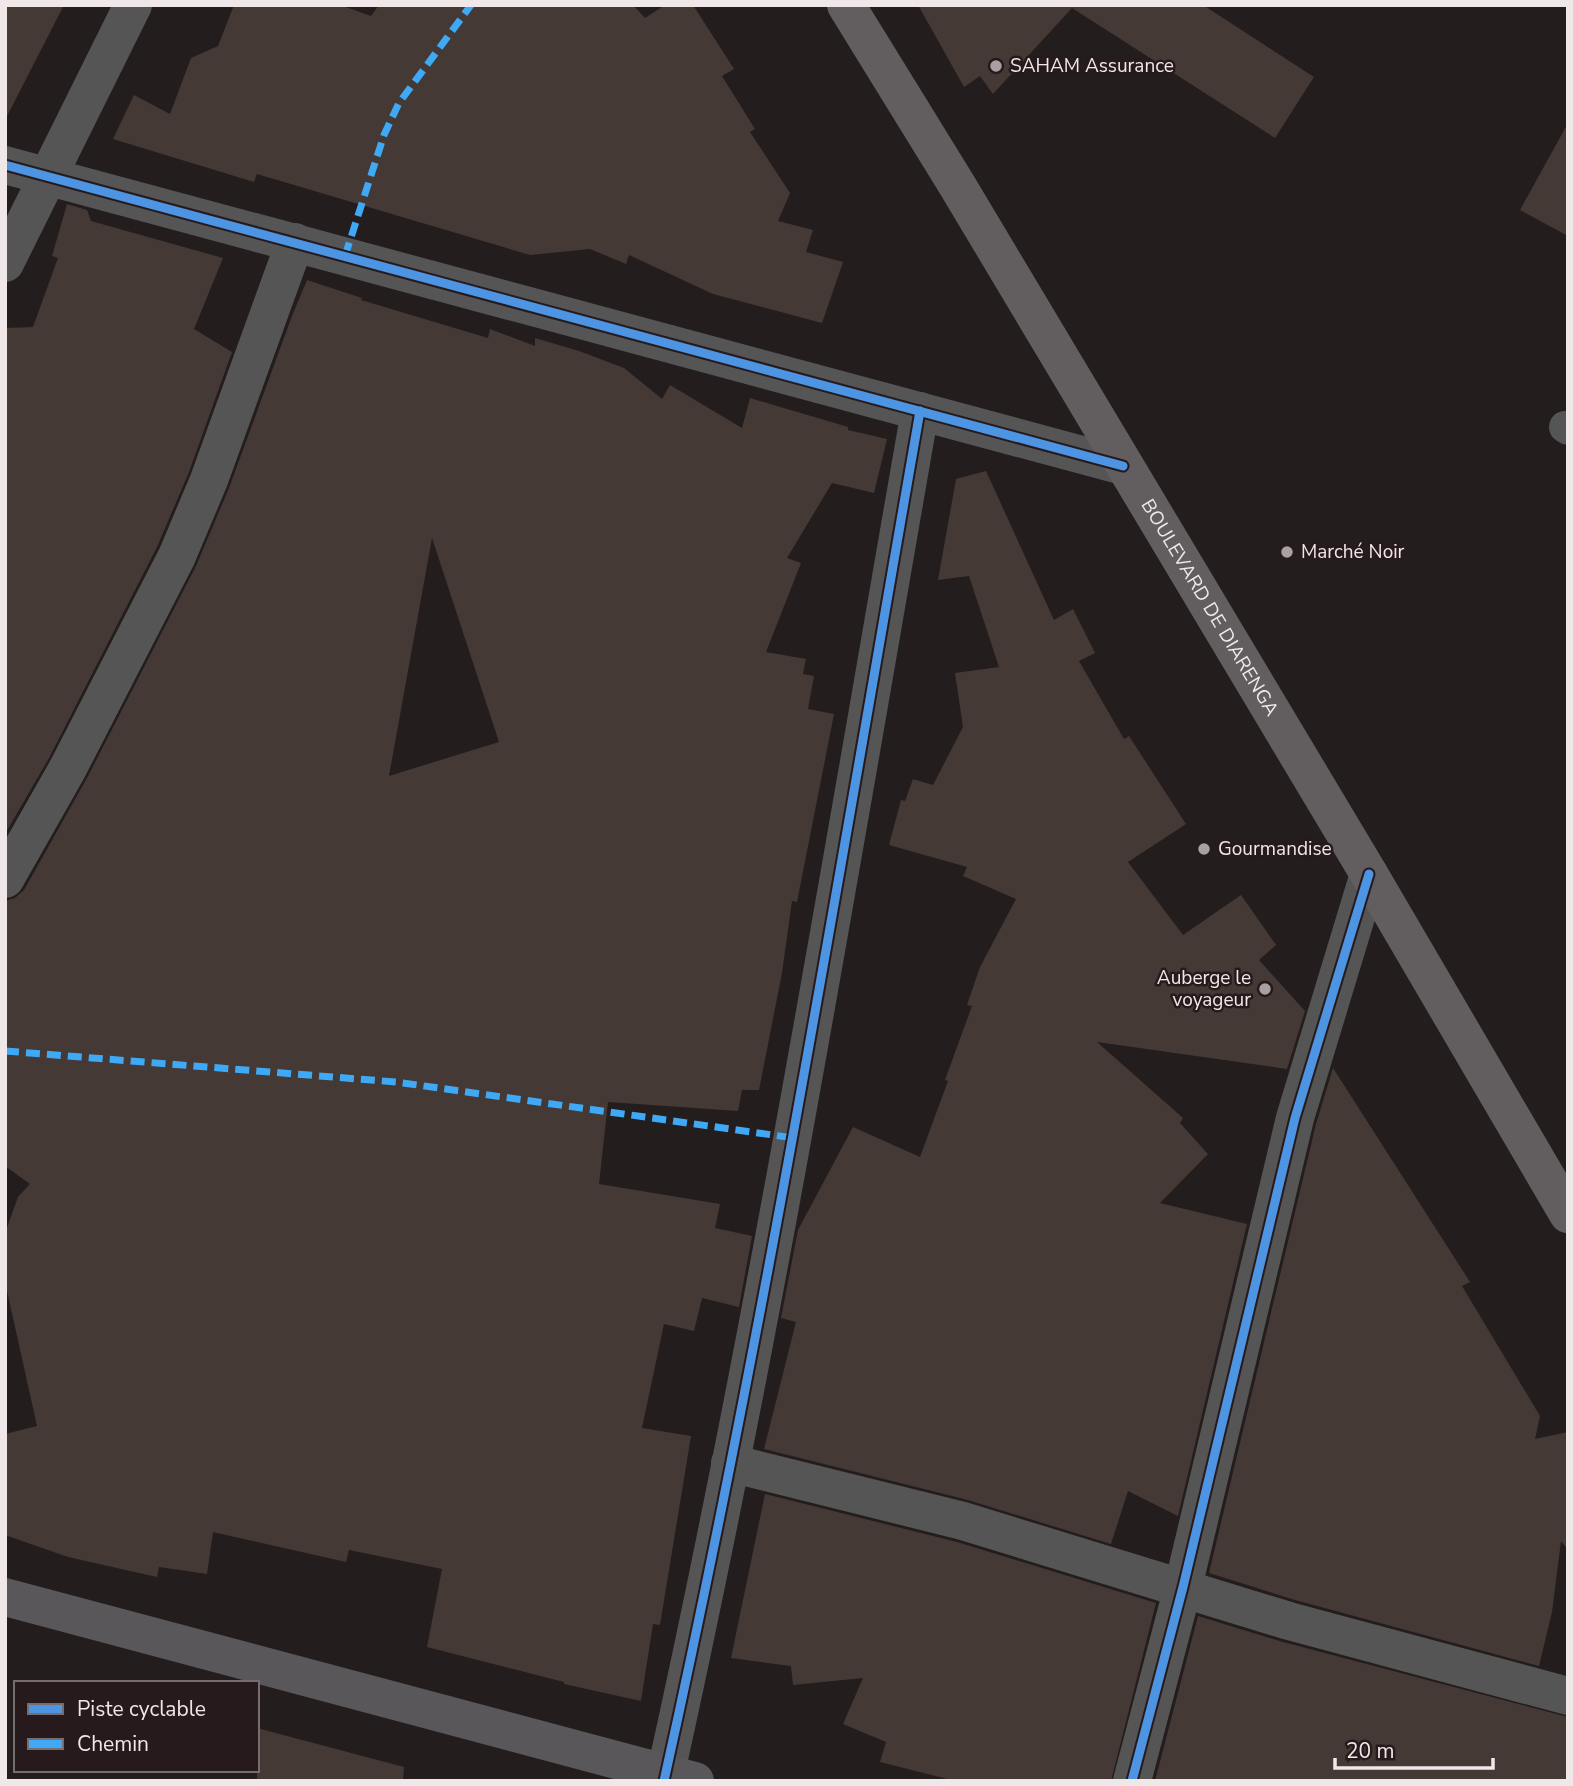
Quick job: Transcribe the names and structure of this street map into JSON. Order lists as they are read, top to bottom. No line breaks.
{"streets":{"main road":["BOULEVARD DE DIARENGA"]},"places":["SAHAM Assurance","Marché Noir","Gourmandise","Auberge le voyageur"],"legend":["Piste cyclable","Chemin"],"scale_bar":"20 m"}
